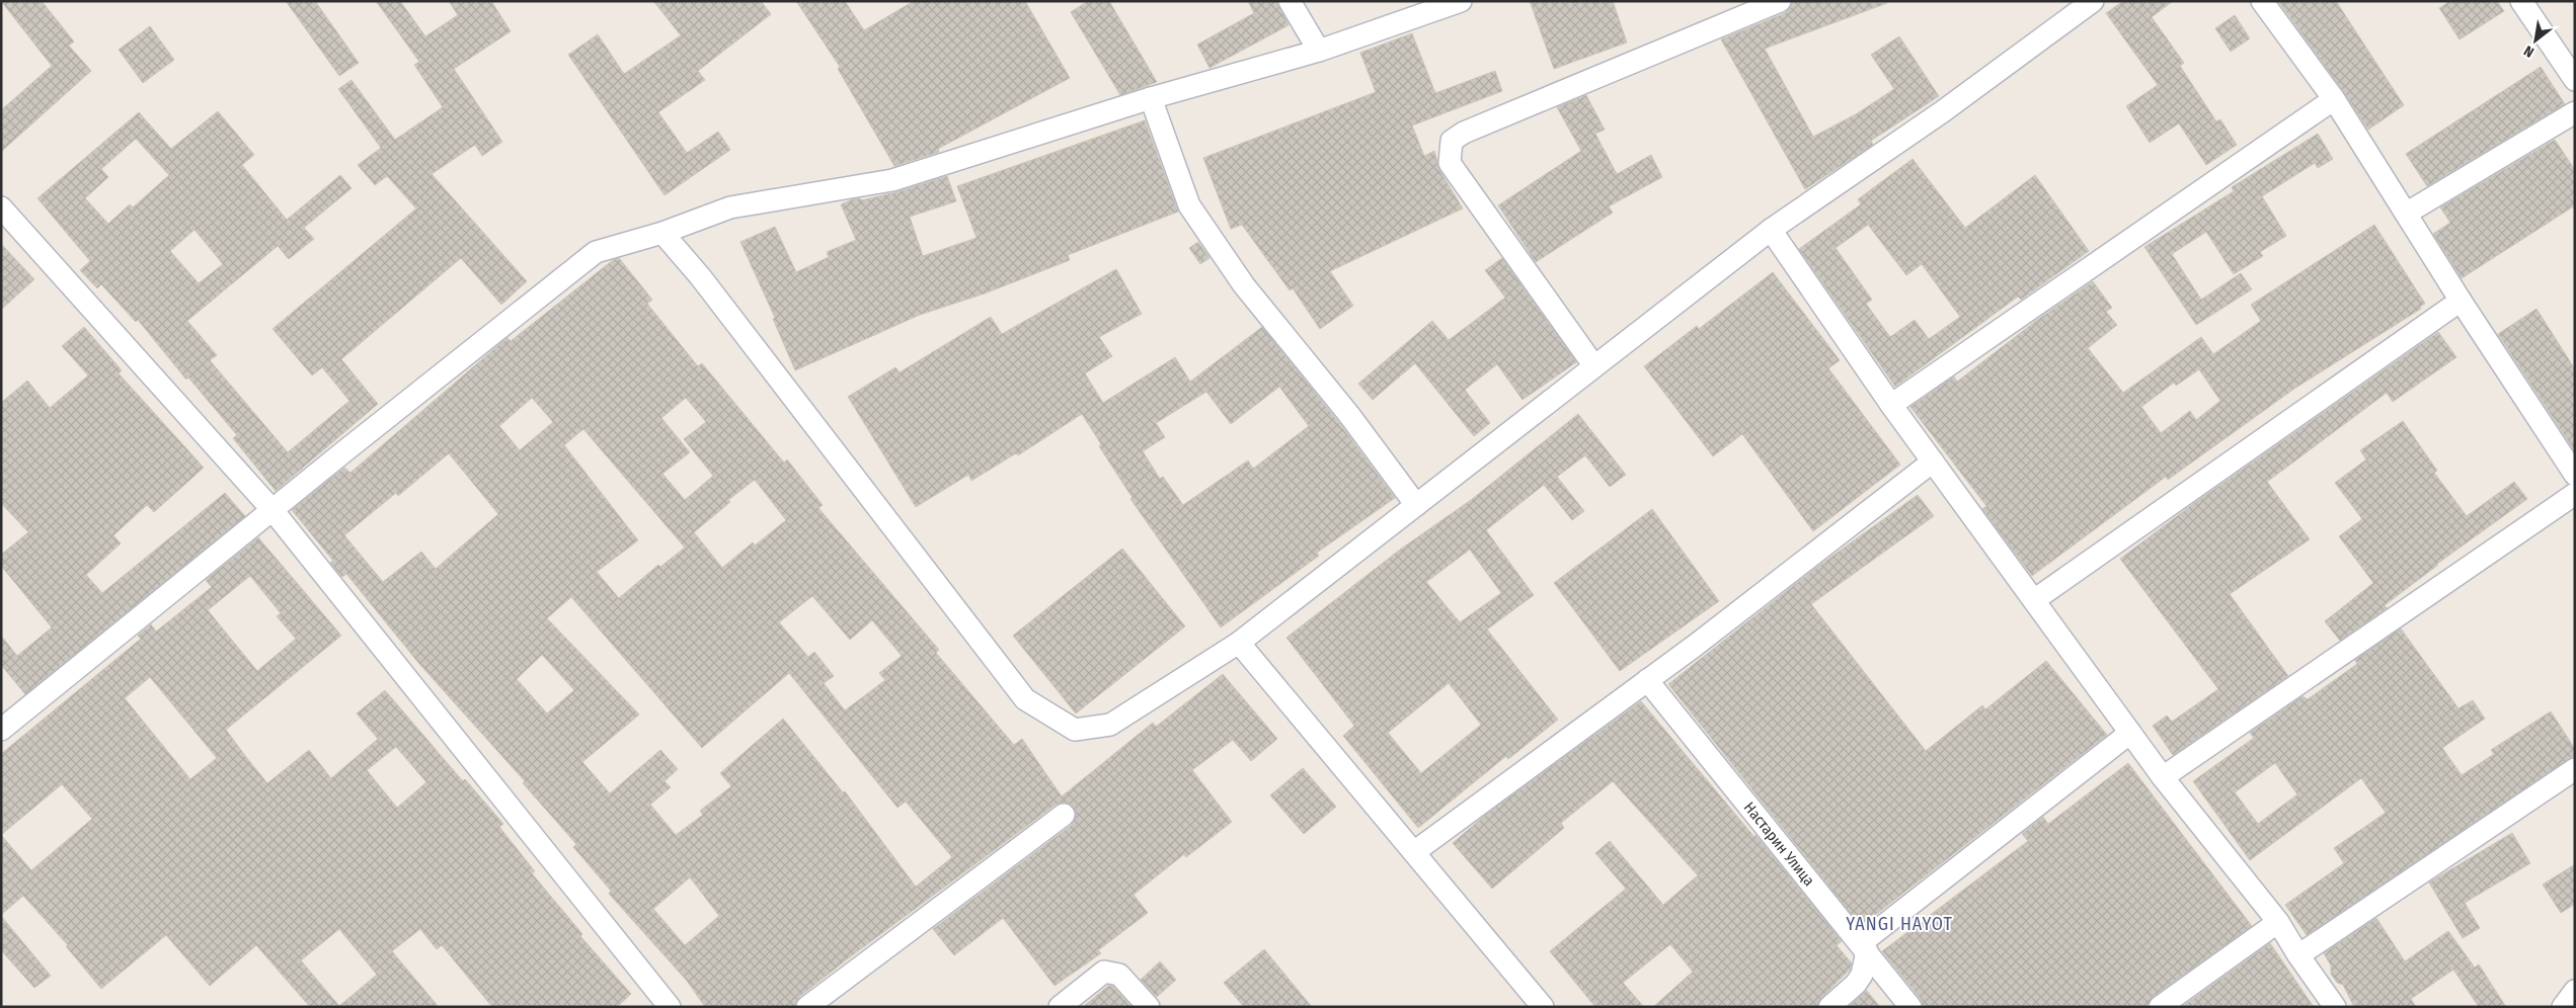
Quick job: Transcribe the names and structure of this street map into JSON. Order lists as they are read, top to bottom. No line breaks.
{"streets":{"street":["Настарин Улица"]},"districts":["YANGI HAYOT"],"north":"bottom left"}
